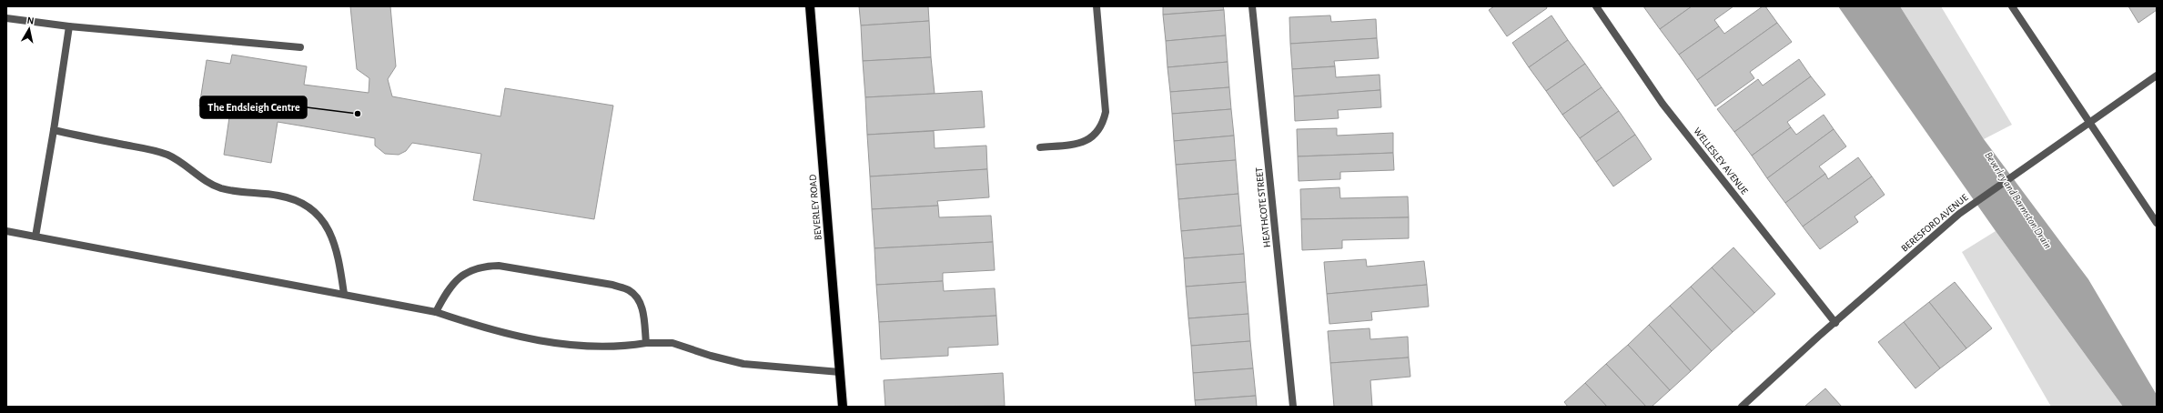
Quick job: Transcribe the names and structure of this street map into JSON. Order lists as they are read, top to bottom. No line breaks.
{"streets":{"main road":["BEVERLEY ROAD"],"street":["WELLESLEY AVENUE","HEATHCOTE STREET","BERESFORD AVENUE"]},"crossings":[["WELLESLEY AVENUE","BERESFORD AVENUE"]],"water":["Beverley and Barmston Drain"],"places":["The Endsleigh Centre"],"north":"top"}
